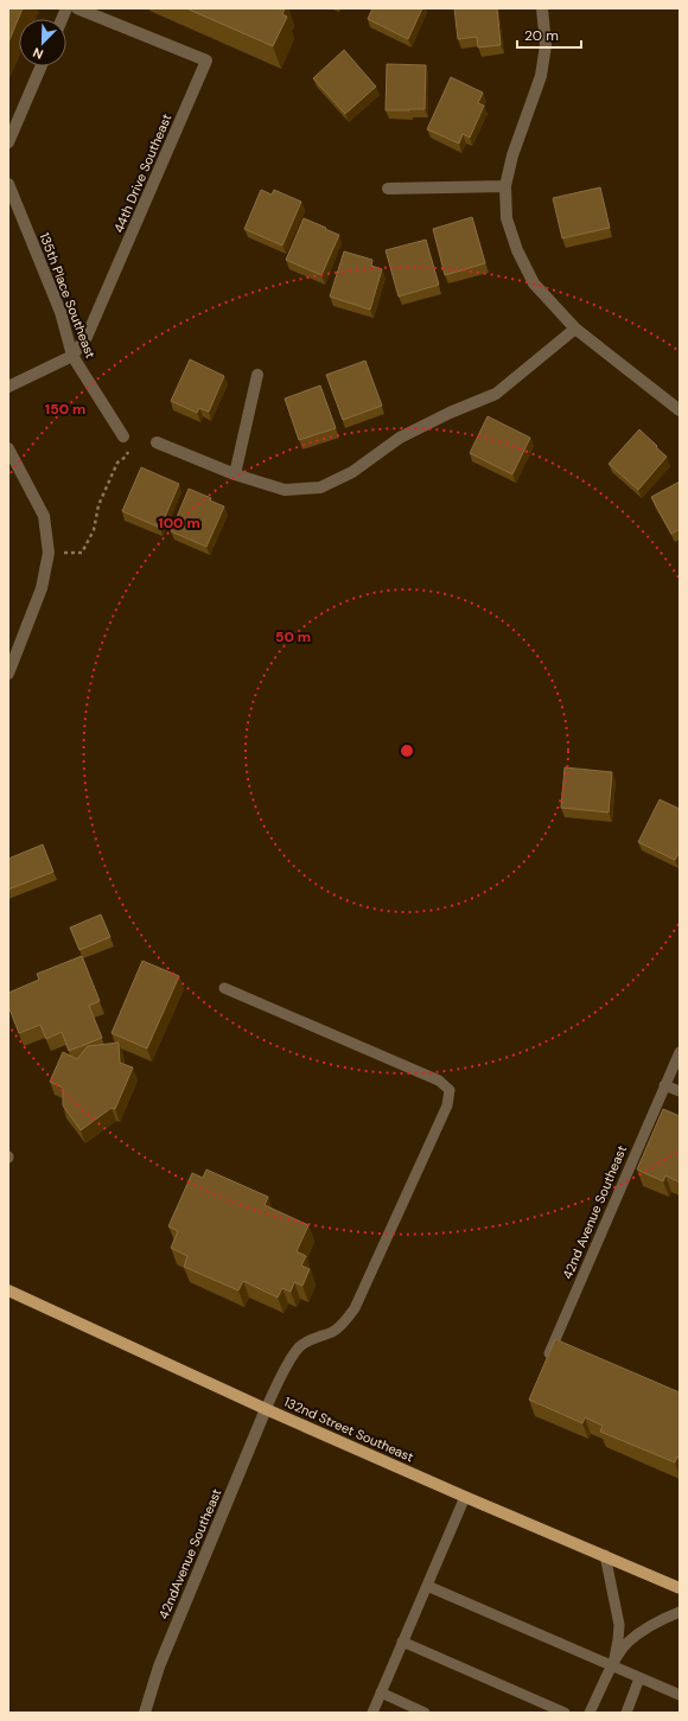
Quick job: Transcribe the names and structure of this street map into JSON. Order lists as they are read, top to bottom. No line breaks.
{"streets":{"main road":["132nd Street Southeast"],"street":["44th Drive Southeast","135th Place Southeast","42ndAvenue Southeast"],"lane":["42nd Avenue Southeast"]},"crossings":[["44th Drive Southeast","135th Place Southeast"],["132nd Street Southeast","42ndAvenue Southeast"]],"scale_bar":"20 m","north":"bottom left","rings":["150 m","100 m","50 m"]}
